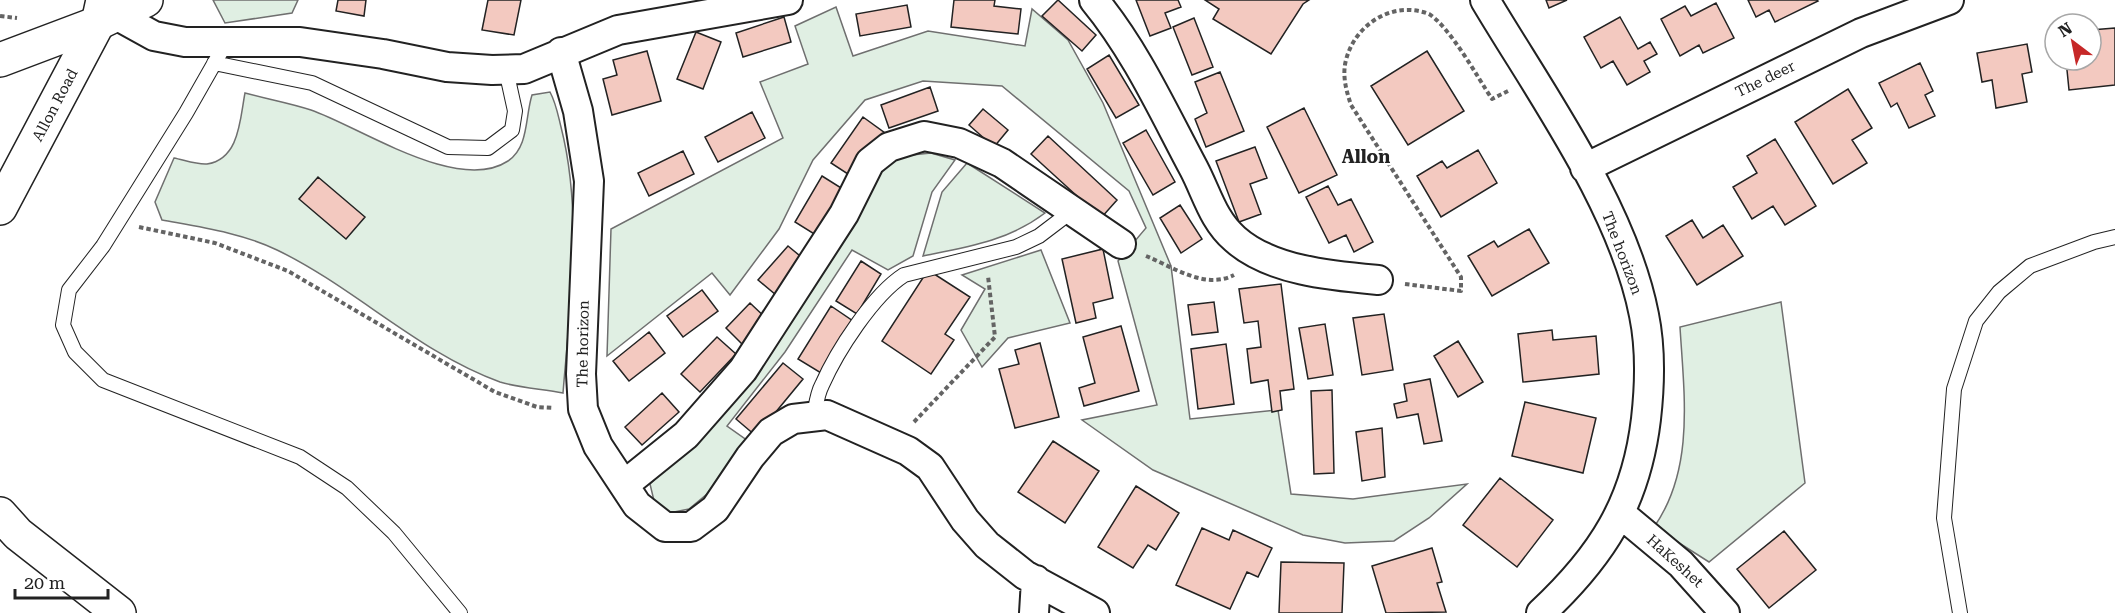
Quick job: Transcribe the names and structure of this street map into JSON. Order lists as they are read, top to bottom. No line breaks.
{"streets":{"main road":["Allon Road"],"street":["The deer","The horizon","HaKeshet"]},"crossings":[["The deer","The horizon"],["The horizon","HaKeshet"]],"districts":["Allon"],"scale_bar":"20 m","north":"top left"}
